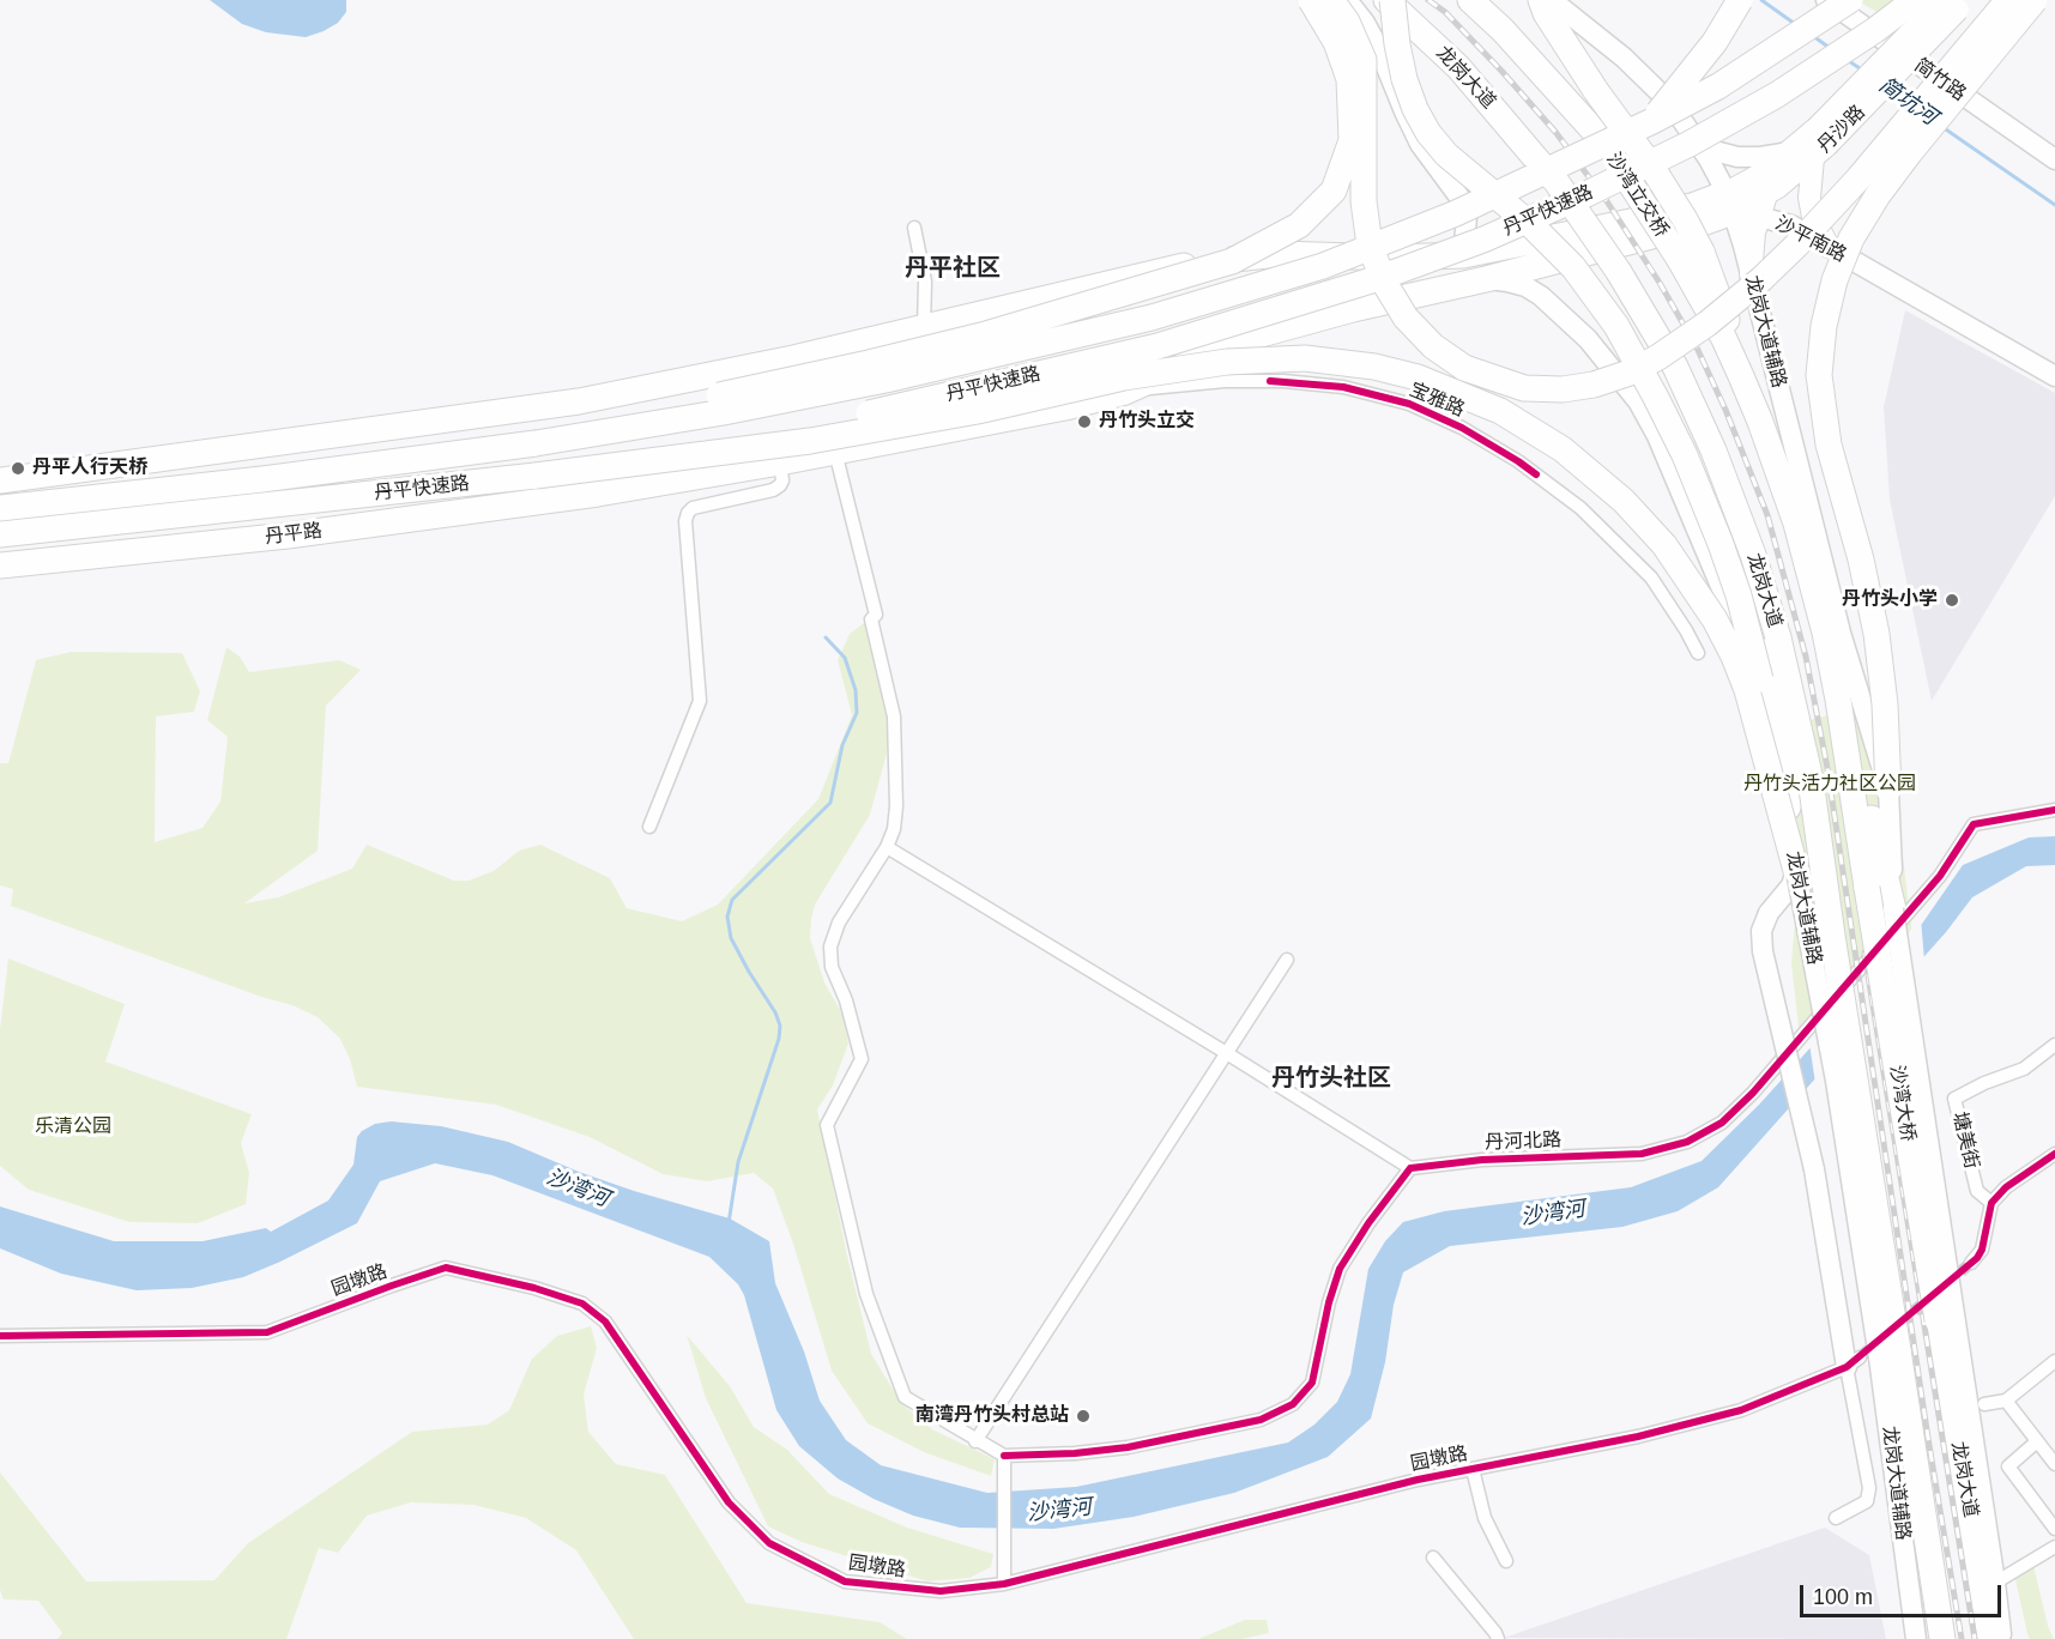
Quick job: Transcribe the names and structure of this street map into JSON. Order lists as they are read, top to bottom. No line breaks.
{"streets":{"highway":["龙岗大道","沙湾立交桥","丹平快速路","丹平路","沙湾大桥"],"main road":["简竹路","丹沙路","沙平南路","龙岗大道辅路"],"street":["宝雅路","塘美街","丹河北路","园墩路"]},"crossings":[["龙岗大道","龙岗大道辅路"],["龙岗大道","沙湾大桥"],["丹沙路","沙平南路"],["丹沙路","龙岗大道辅路"],["丹沙路","丹平路"],["龙岗大道辅路","丹平路"],["龙岗大道辅路","沙湾大桥"],["龙岗大道辅路","园墩路"],["宝雅路","丹平路"]],"districts":["丹平社区","丹竹头社区"],"water":["简坑河","沙湾河"],"parks":["丹竹头活力社区公园","乐清公园"],"places":["丹竹头立交","丹平人行天桥","丹竹头小学","南湾丹竹头村总站"],"scale_bar":"100 m"}
